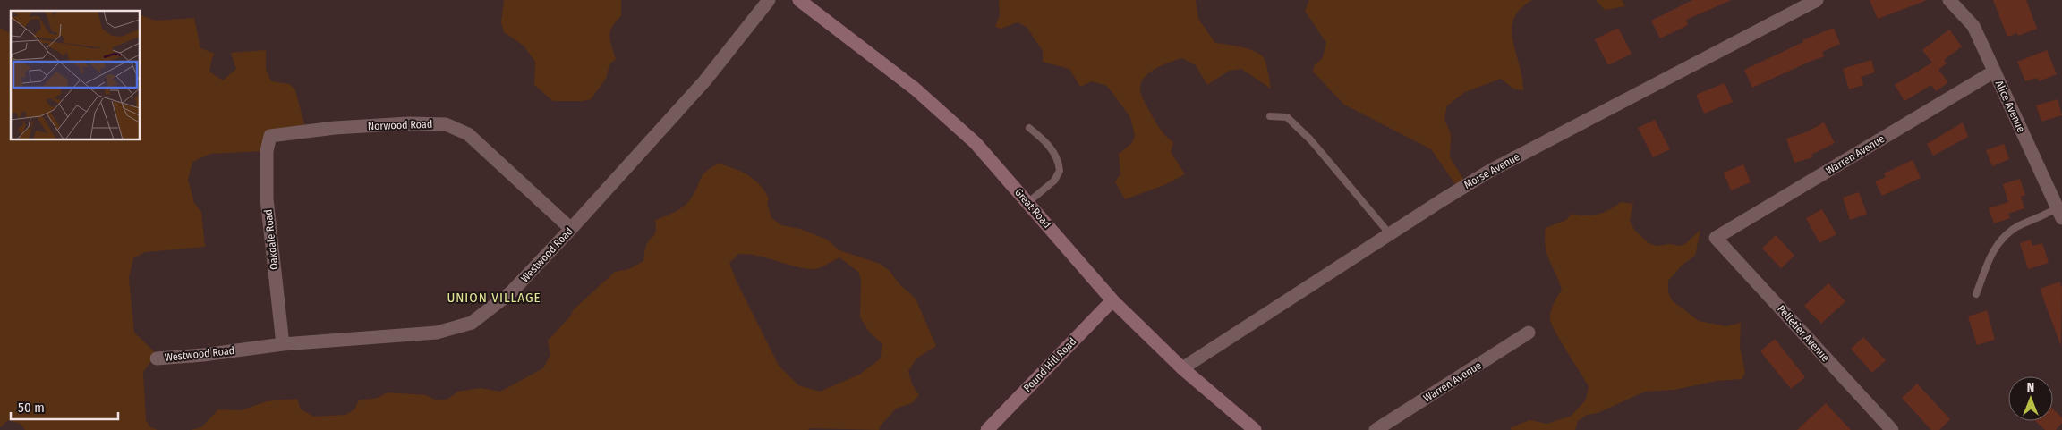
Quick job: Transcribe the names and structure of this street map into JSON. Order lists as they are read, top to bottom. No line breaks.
{"streets":{"main road":["Great Road","Pound Hill Road"],"street":["Alice Avenue","Norwood Road","Warren Avenue","Morse Avenue","Oakdale Road","Westwood Road","Pelletier Avenue"]},"crossings":[["Alice Avenue","Warren Avenue"],["Norwood Road","Oakdale Road"],["Norwood Road","Westwood Road"],["Warren Avenue","Pelletier Avenue"],["Morse Avenue","Great Road"],["Great Road","Pound Hill Road"],["Oakdale Road","Westwood Road"]],"districts":["UNION VILLAGE"],"scale_bar":"50 m","north":"top"}
